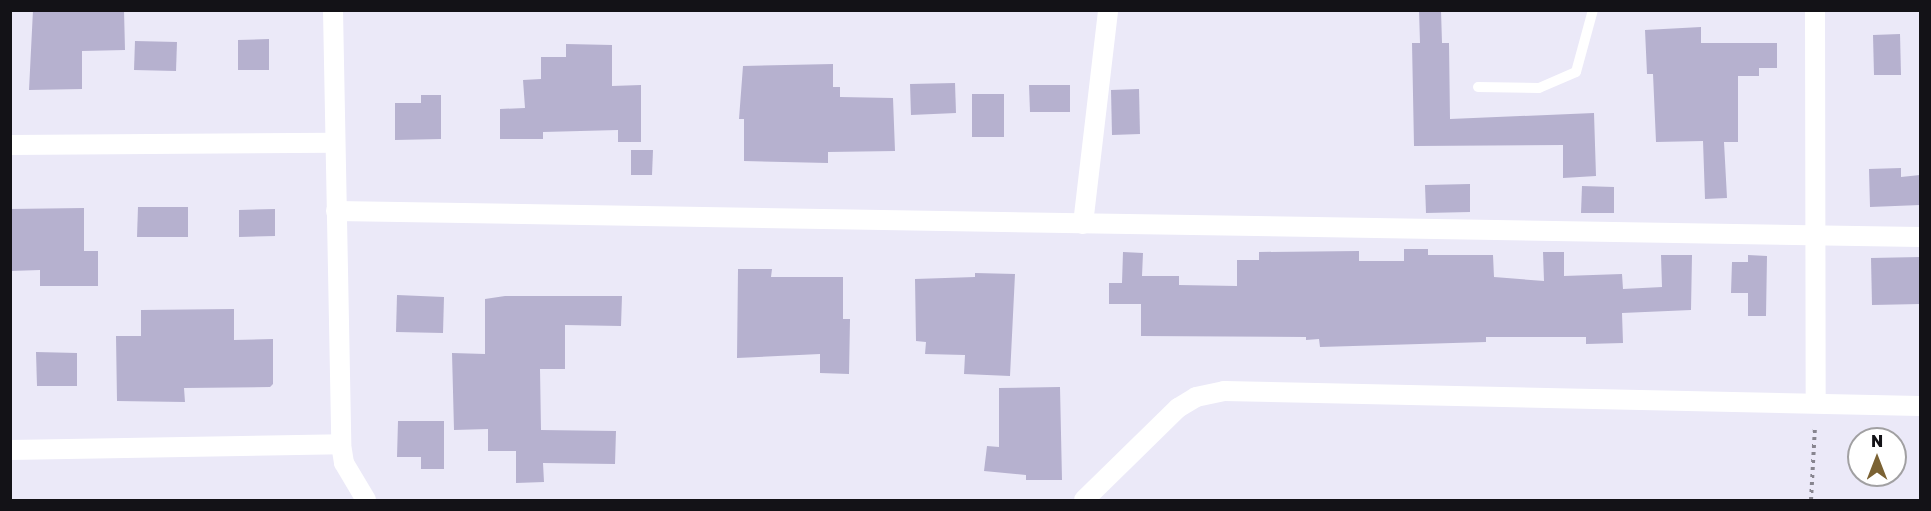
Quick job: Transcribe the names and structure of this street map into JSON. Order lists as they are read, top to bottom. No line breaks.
{"north":"top"}
